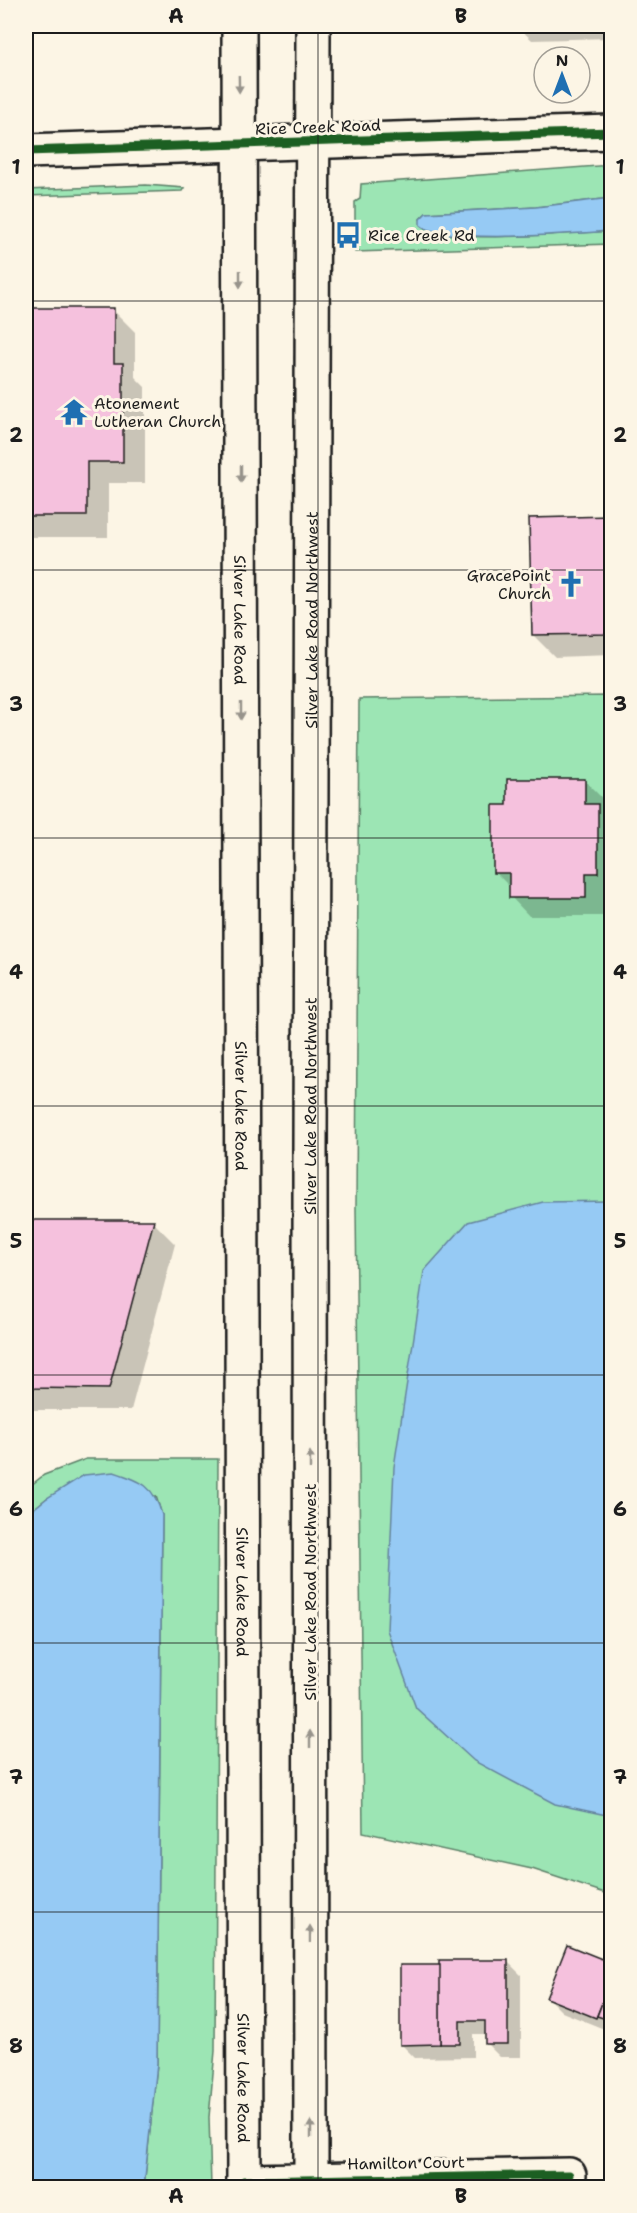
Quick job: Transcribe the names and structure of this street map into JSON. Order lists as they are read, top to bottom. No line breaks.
{"streets":{"main road":["Rice Creek Road","Silver Lake Road","Silver Lake Road Northwest","Hamilton Court"]},"crossings":[["Rice Creek Road","Silver Lake Road"],["Rice Creek Road","Silver Lake Road Northwest"],["Silver Lake Road","Hamilton Court"],["Silver Lake Road Northwest","Hamilton Court"]],"one_way":["Silver Lake Road","Silver Lake Road Northwest"],"places":{"bus stop":["Rice Creek Rd"],"temple":["Atonement Lutheran Church"],"church":["GracePoint Church"]},"north":"top","grid":{"columns":["A","B"],"rows":["1","2","3","4","5","6","7","8"]}}
